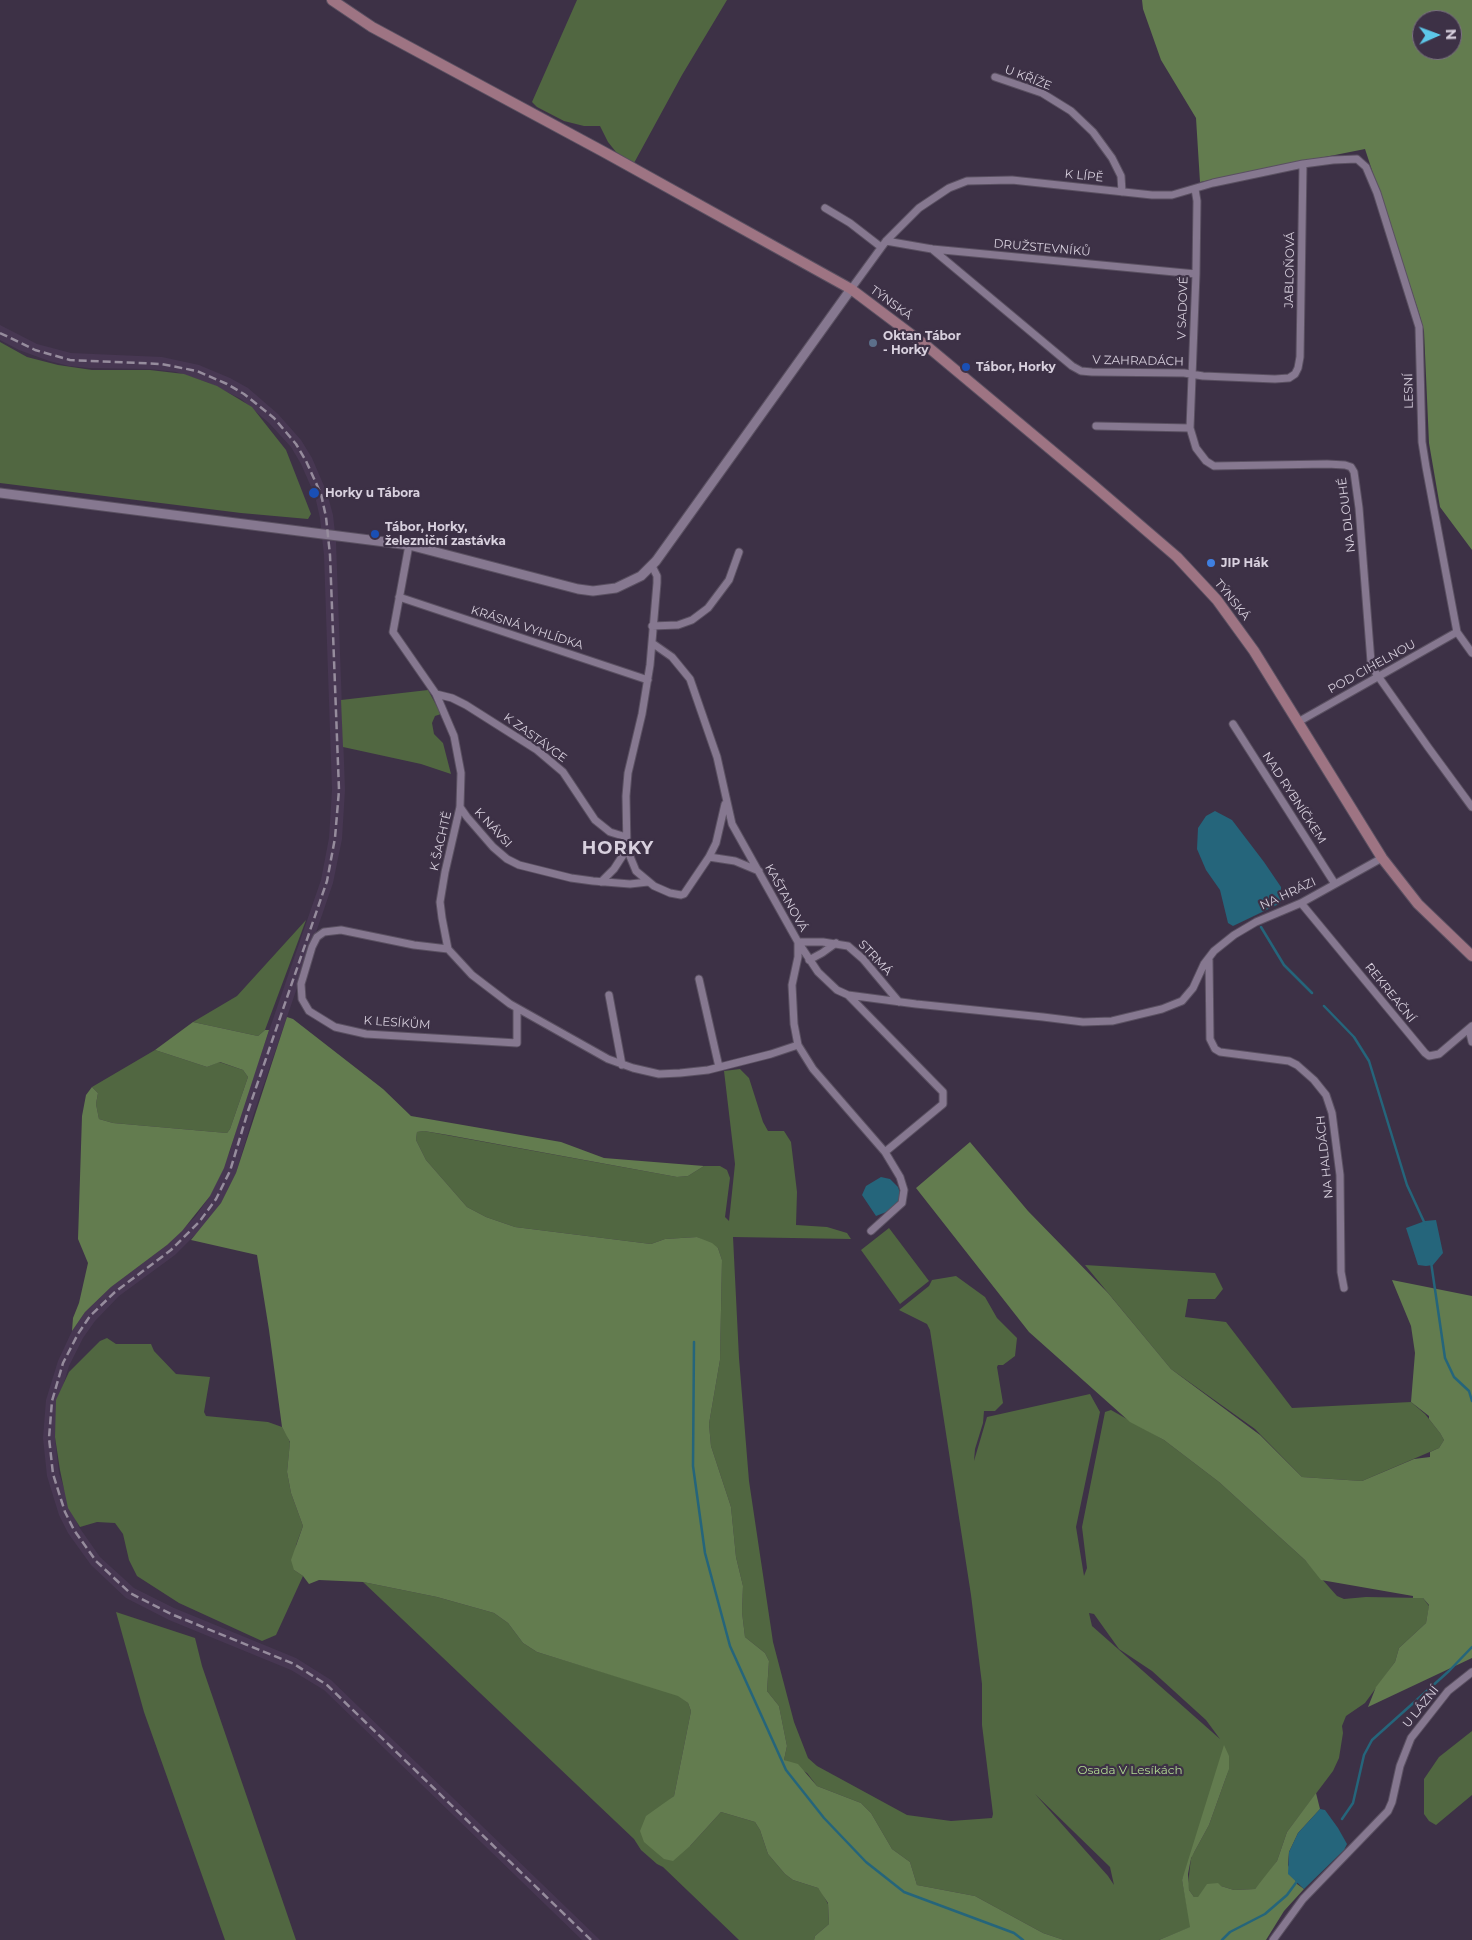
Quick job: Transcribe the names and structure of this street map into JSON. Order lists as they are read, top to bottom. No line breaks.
{"streets":{"main road":["TÝNSKÁ"],"street":["U KŘÍŽE","K LÍPĚ","DRUŽSTEVNÍKŮ","JABLOŇOVÁ","V SADOVÉ","V ZAHRADÁCH","LESNÍ","NA DLOUHÉ","KRÁSNÁ VYHLÍDKA","POD CIHELNOU","K ZASTÁVCE","NAD RYBNÍČKEM","K NÁVSI","K ŠACHTĚ","NA HRÁZI","KAŠTANOVÁ","STRMÁ","REKREAČNÍ","K LESÍKŮM","NA HALDÁCH","U LÁZNÍ"]},"crossings":[["U KŘÍŽE","K LÍPĚ"],["K LÍPĚ","DRUŽSTEVNÍKŮ"],["K LÍPĚ","JABLOŇOVÁ"],["K LÍPĚ","TÝNSKÁ"],["K LÍPĚ","V SADOVÉ"],["K LÍPĚ","LESNÍ"],["DRUŽSTEVNÍKŮ","V SADOVÉ"],["DRUŽSTEVNÍKŮ","V ZAHRADÁCH"],["JABLOŇOVÁ","V ZAHRADÁCH"],["TÝNSKÁ","POD CIHELNOU"],["TÝNSKÁ","NA HRÁZI"],["V SADOVÉ","V ZAHRADÁCH"],["V SADOVÉ","NA DLOUHÉ"],["LESNÍ","POD CIHELNOU"],["NA DLOUHÉ","POD CIHELNOU"],["KRÁSNÁ VYHLÍDKA","K NÁVSI"],["KRÁSNÁ VYHLÍDKA","K ŠACHTĚ"],["K ZASTÁVCE","K NÁVSI"],["K ZASTÁVCE","K ŠACHTĚ"],["NAD RYBNÍČKEM","NA HRÁZI"],["K NÁVSI","K ŠACHTĚ"],["K NÁVSI","KAŠTANOVÁ"],["K ŠACHTĚ","K LESÍKŮM"],["NA HRÁZI","REKREAČNÍ"],["NA HRÁZI","NA HALDÁCH"],["KAŠTANOVÁ","STRMÁ"]],"districts":["HORKY"],"parks":["Osada V Lesíkách"],"places":["Oktan Tábor - Horky","Tábor, Horky","Horky u Tábora","Tábor, Horky, železniční zastávka","JIP Hák"],"north":"right"}
